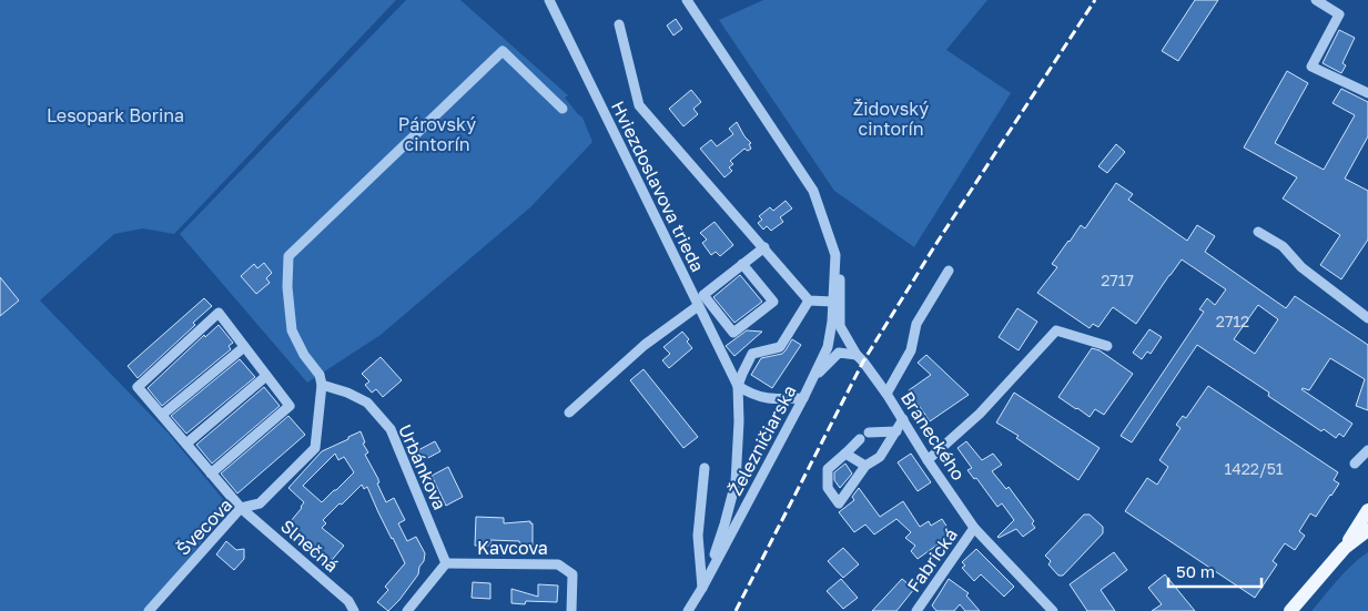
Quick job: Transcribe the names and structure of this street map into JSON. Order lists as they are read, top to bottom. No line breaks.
{"streets":{"street":["Hviezdoslavova trieda","Braneckého","Železničiarska","Urbánkova","Švecova","Slnečná","Kavcova","Fabrická"]},"crossings":[["Hviezdoslavova trieda","Železničiarska"],["Braneckého","Fabrická"],["Urbánkova","Švecova"],["Urbánkova","Kavcova"],["Švecova","Slnečná"]],"parks":["Židovský cintorín","Lesopark Borina","Párovský cintorín"],"house_numbers":["2717","2712","1422/51"],"scale_bar":"50 m"}
